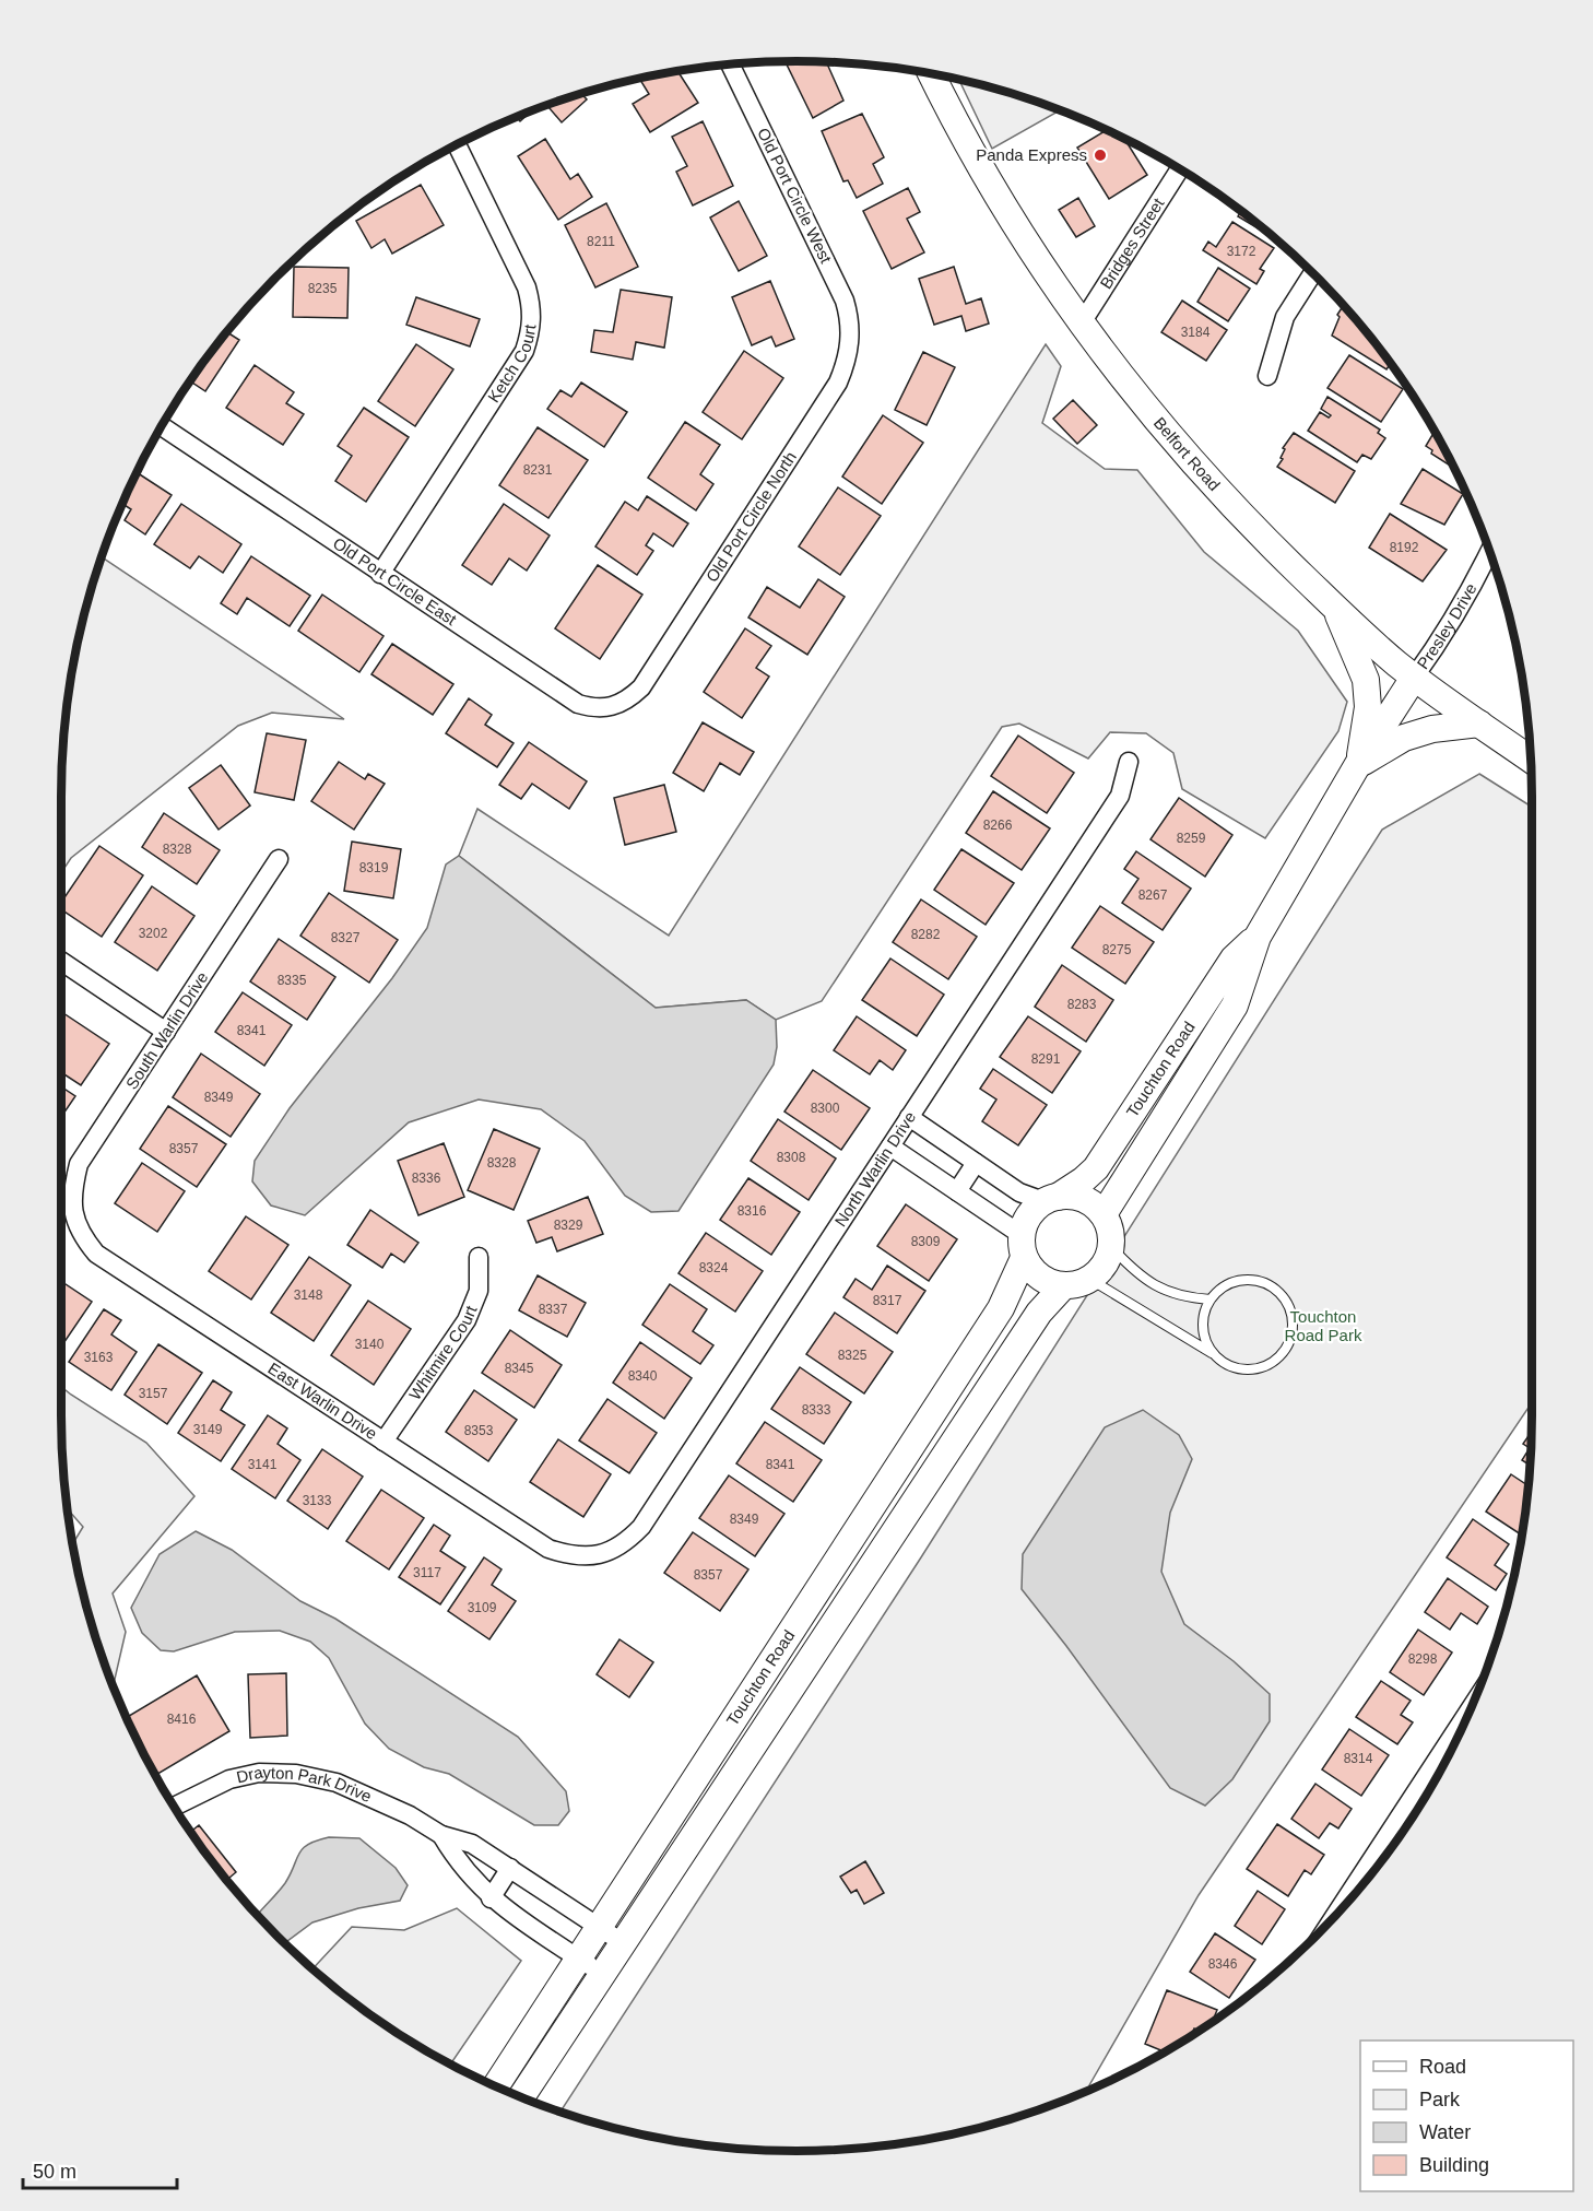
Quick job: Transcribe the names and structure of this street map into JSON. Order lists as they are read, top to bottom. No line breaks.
{"streets":{"street":["Old Port Circle West","Bridges Street","Ketch Court","Belfort Road","Old Port Circle North","Old Port Circle East","Presley Drive","South Warlin Drive","Touchton Road","North Warlin Drive","Whitmire Court","East Warlin Drive","Drayton Park Drive"]},"crossings":[["Old Port Circle West","Old Port Circle North"],["Bridges Street","Belfort Road"],["Ketch Court","Old Port Circle East"],["Belfort Road","Presley Drive"],["Belfort Road","Touchton Road"],["Old Port Circle North","Old Port Circle East"],["Presley Drive","Touchton Road"],["South Warlin Drive","East Warlin Drive"],["North Warlin Drive","East Warlin Drive"],["Whitmire Court","East Warlin Drive"]],"parks":["Touchton Road Park"],"places":["Panda Express"],"house_numbers":["8211","3172","8235","3184","8231","8192","8266","8259","8328","8319","8267","3202","8282","8327","8275","8335","8283","8341","8291","8349","8300","8357","8308","8328","8336","8316","8329","8309","8324","3148","8317","8337","3140","8325","3163","8345","8340","3157","8333","3149","8353","3141","8341","3133","8349","3117","8357","3109","8298","8416","8314","8346"],"legend":["Road","Park","Water","Building"],"scale_bar":"50 m"}
